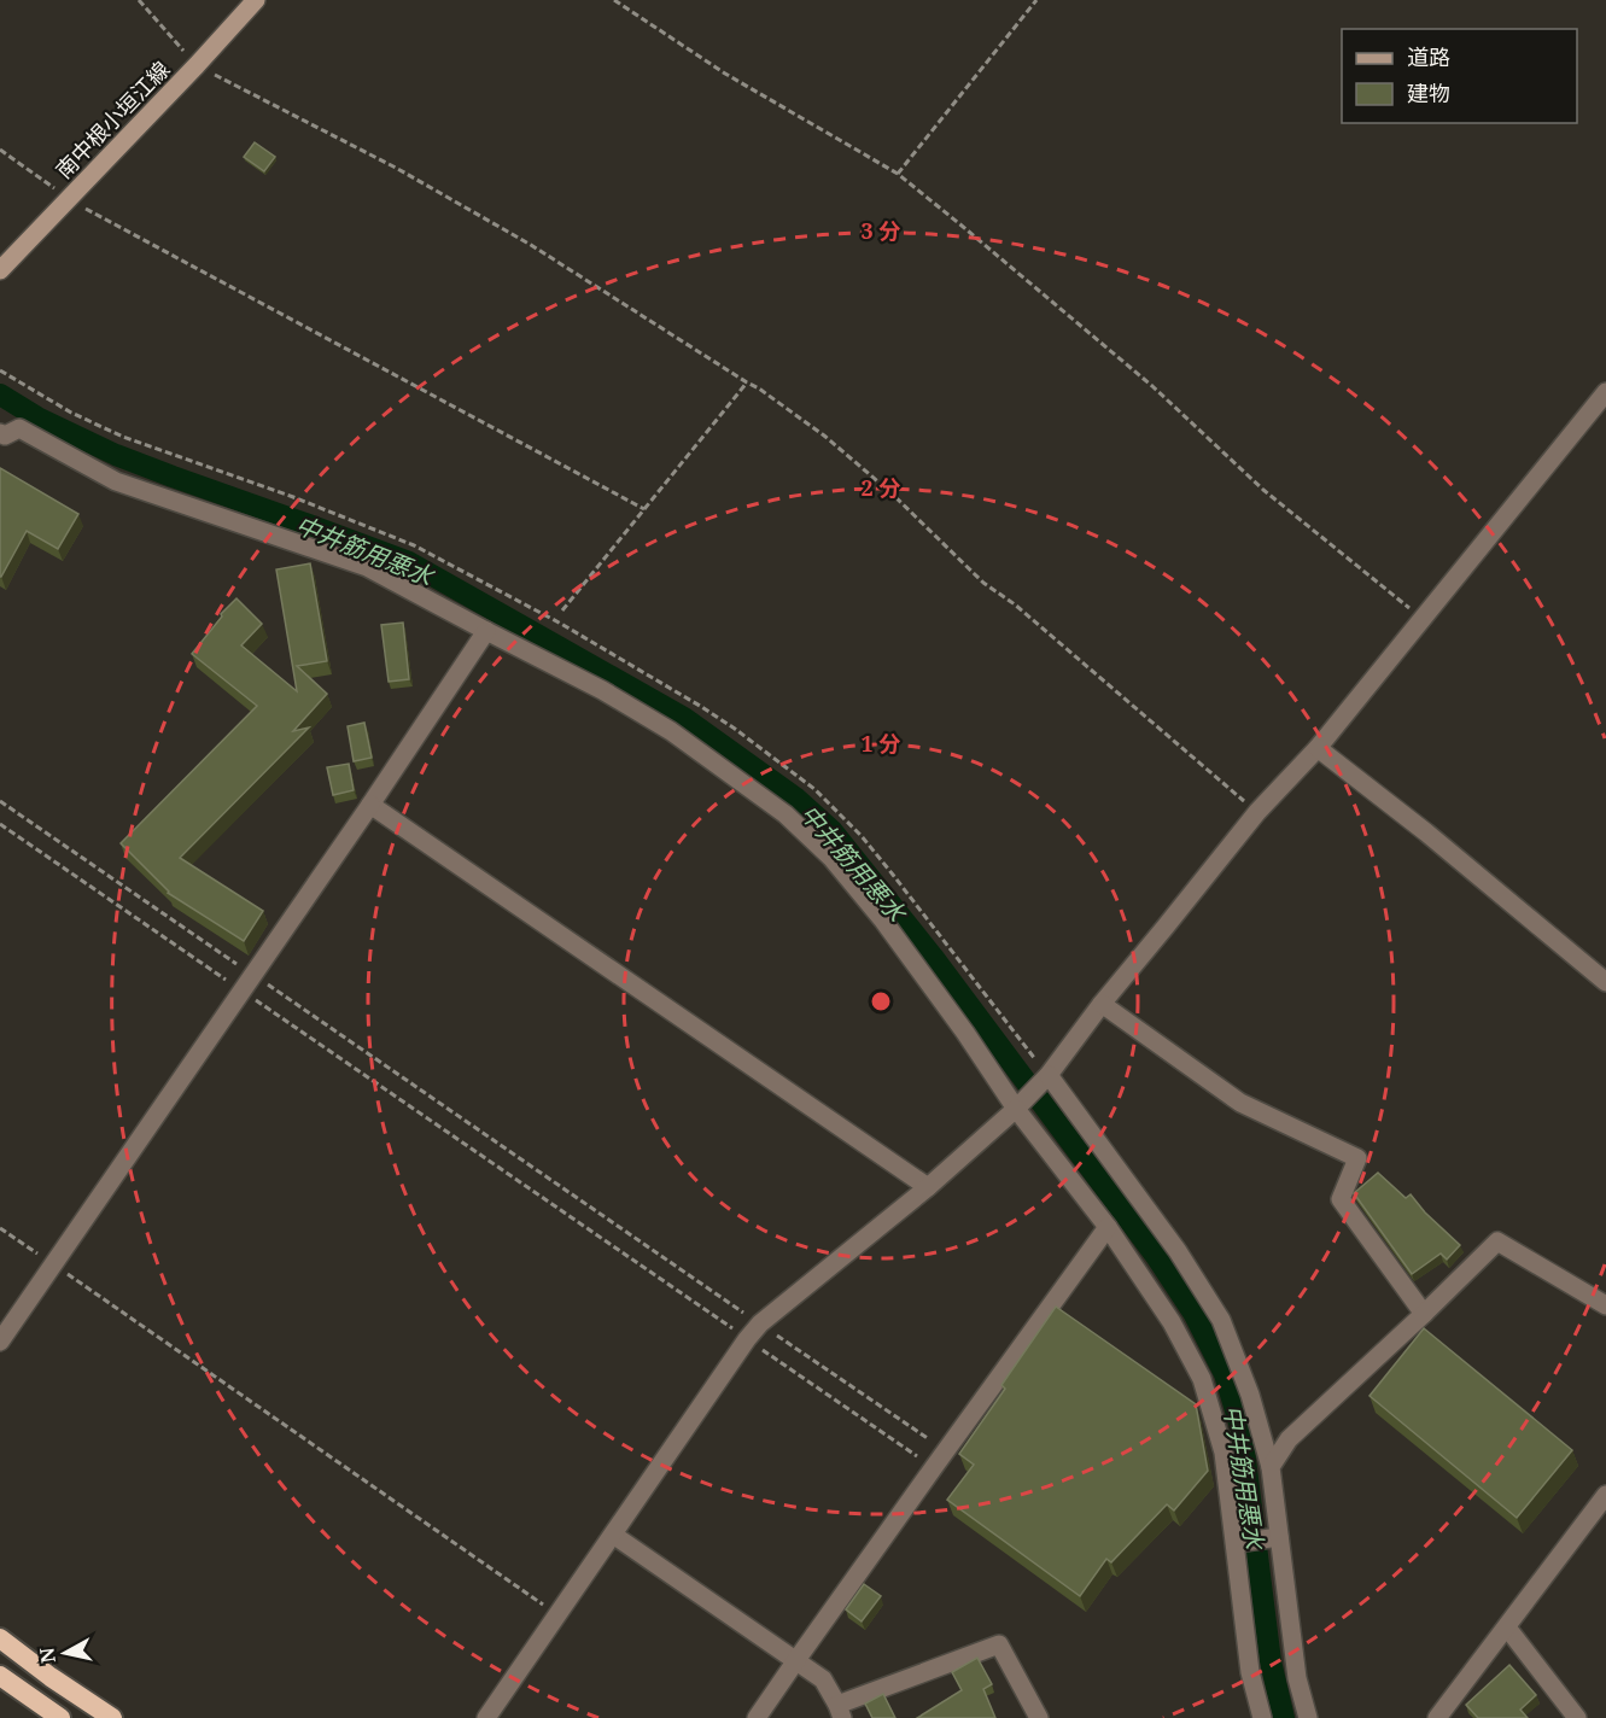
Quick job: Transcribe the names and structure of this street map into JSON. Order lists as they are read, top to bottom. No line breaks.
{"streets":{"main road":["南中根小垣江線"]},"water":["中井筋用悪水"],"legend":["道路","建物"],"north":"left","rings":["3 分","2 分","1 分"]}
